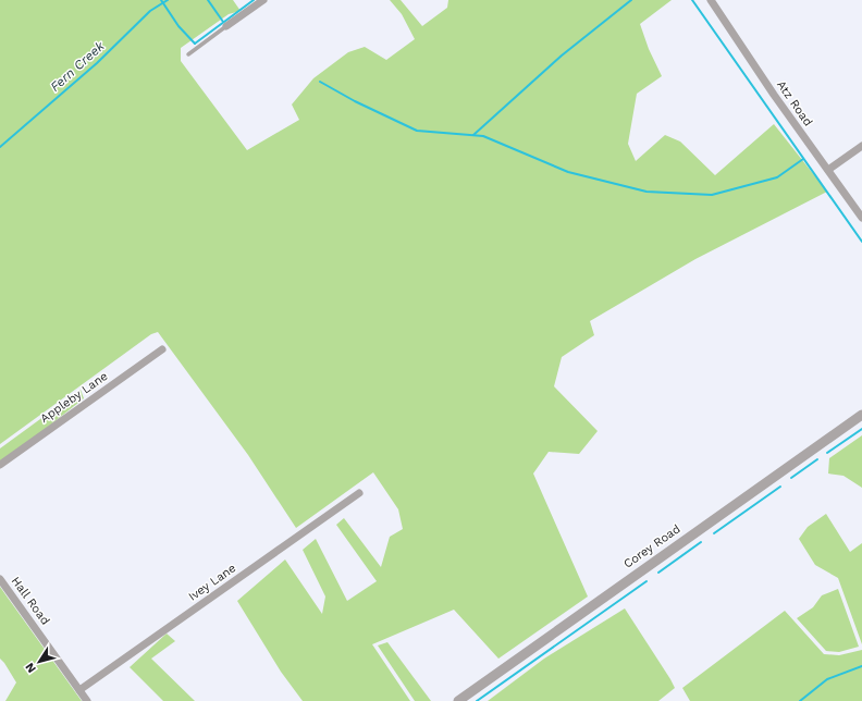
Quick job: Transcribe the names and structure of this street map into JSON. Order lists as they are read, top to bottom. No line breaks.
{"streets":{"street":["Atz Road","Appleby Lane","Corey Road","Ivey Lane","Hall Road"]},"crossings":[["Ivey Lane","Hall Road"]],"water":["Fern Creek"],"north":"bottom left"}
